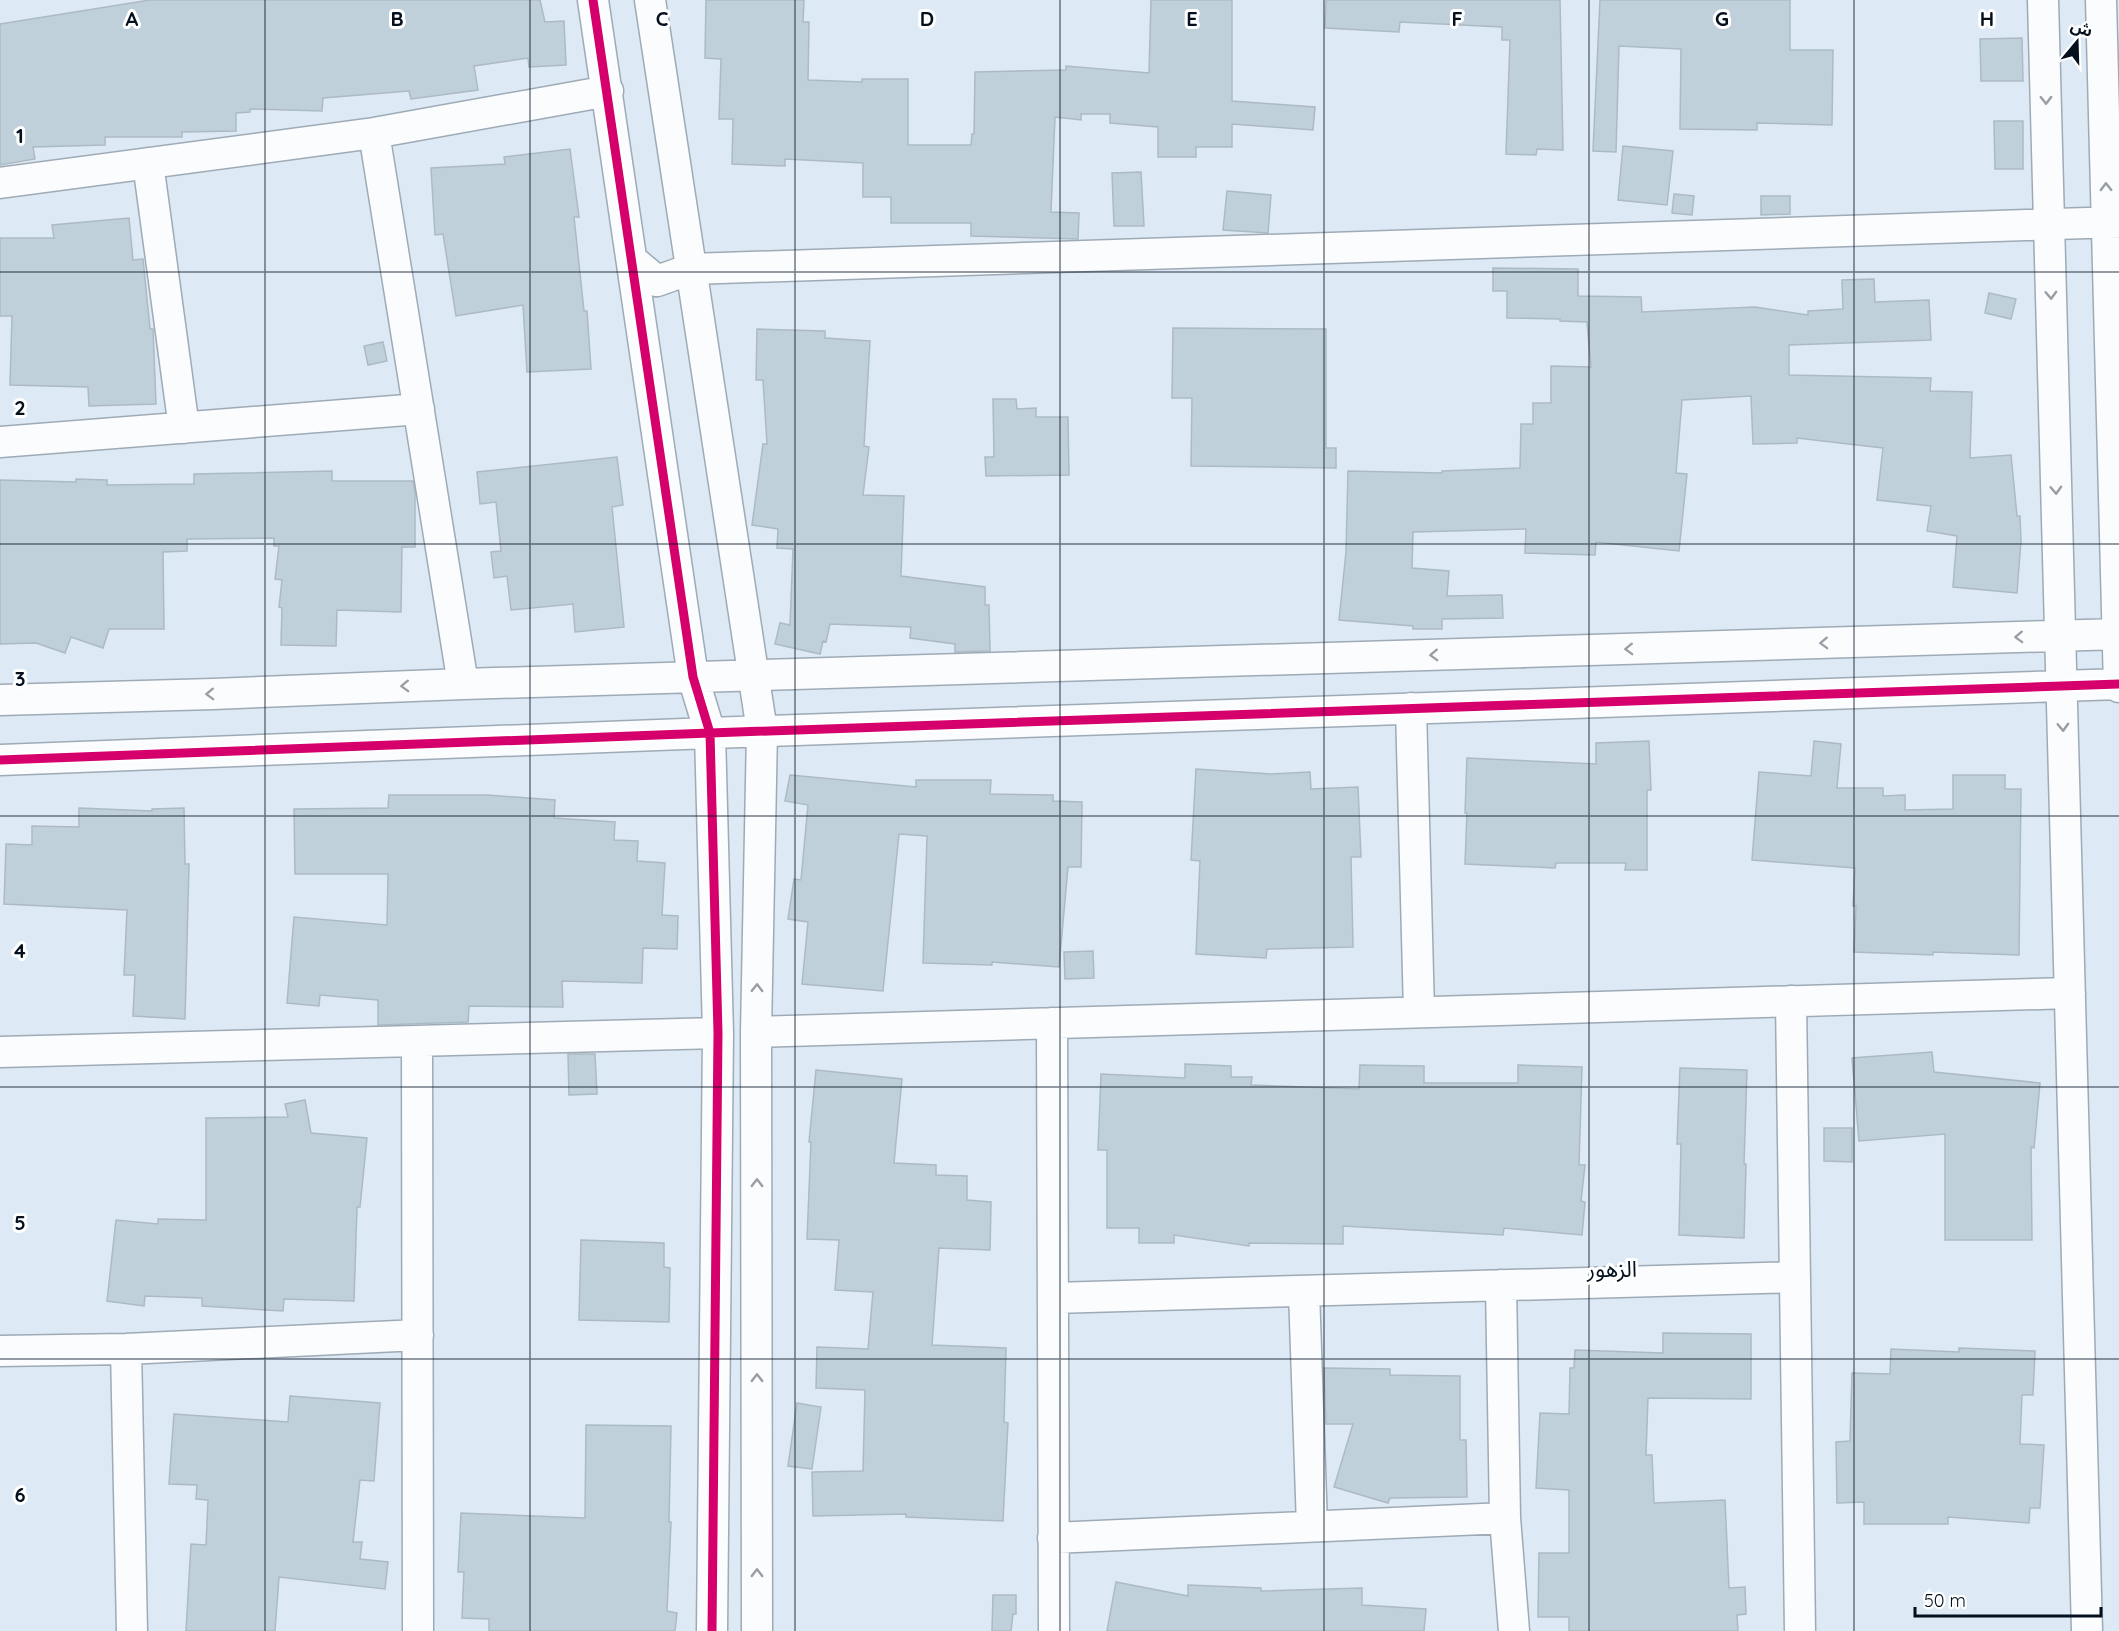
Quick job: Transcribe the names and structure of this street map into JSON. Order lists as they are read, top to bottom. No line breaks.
{"districts":["الزهور"],"scale_bar":"50 m","north":"top","grid":{"columns":["A","B","C","D","E","F","G","H"],"rows":["1","2","3","4","5","6"]}}
